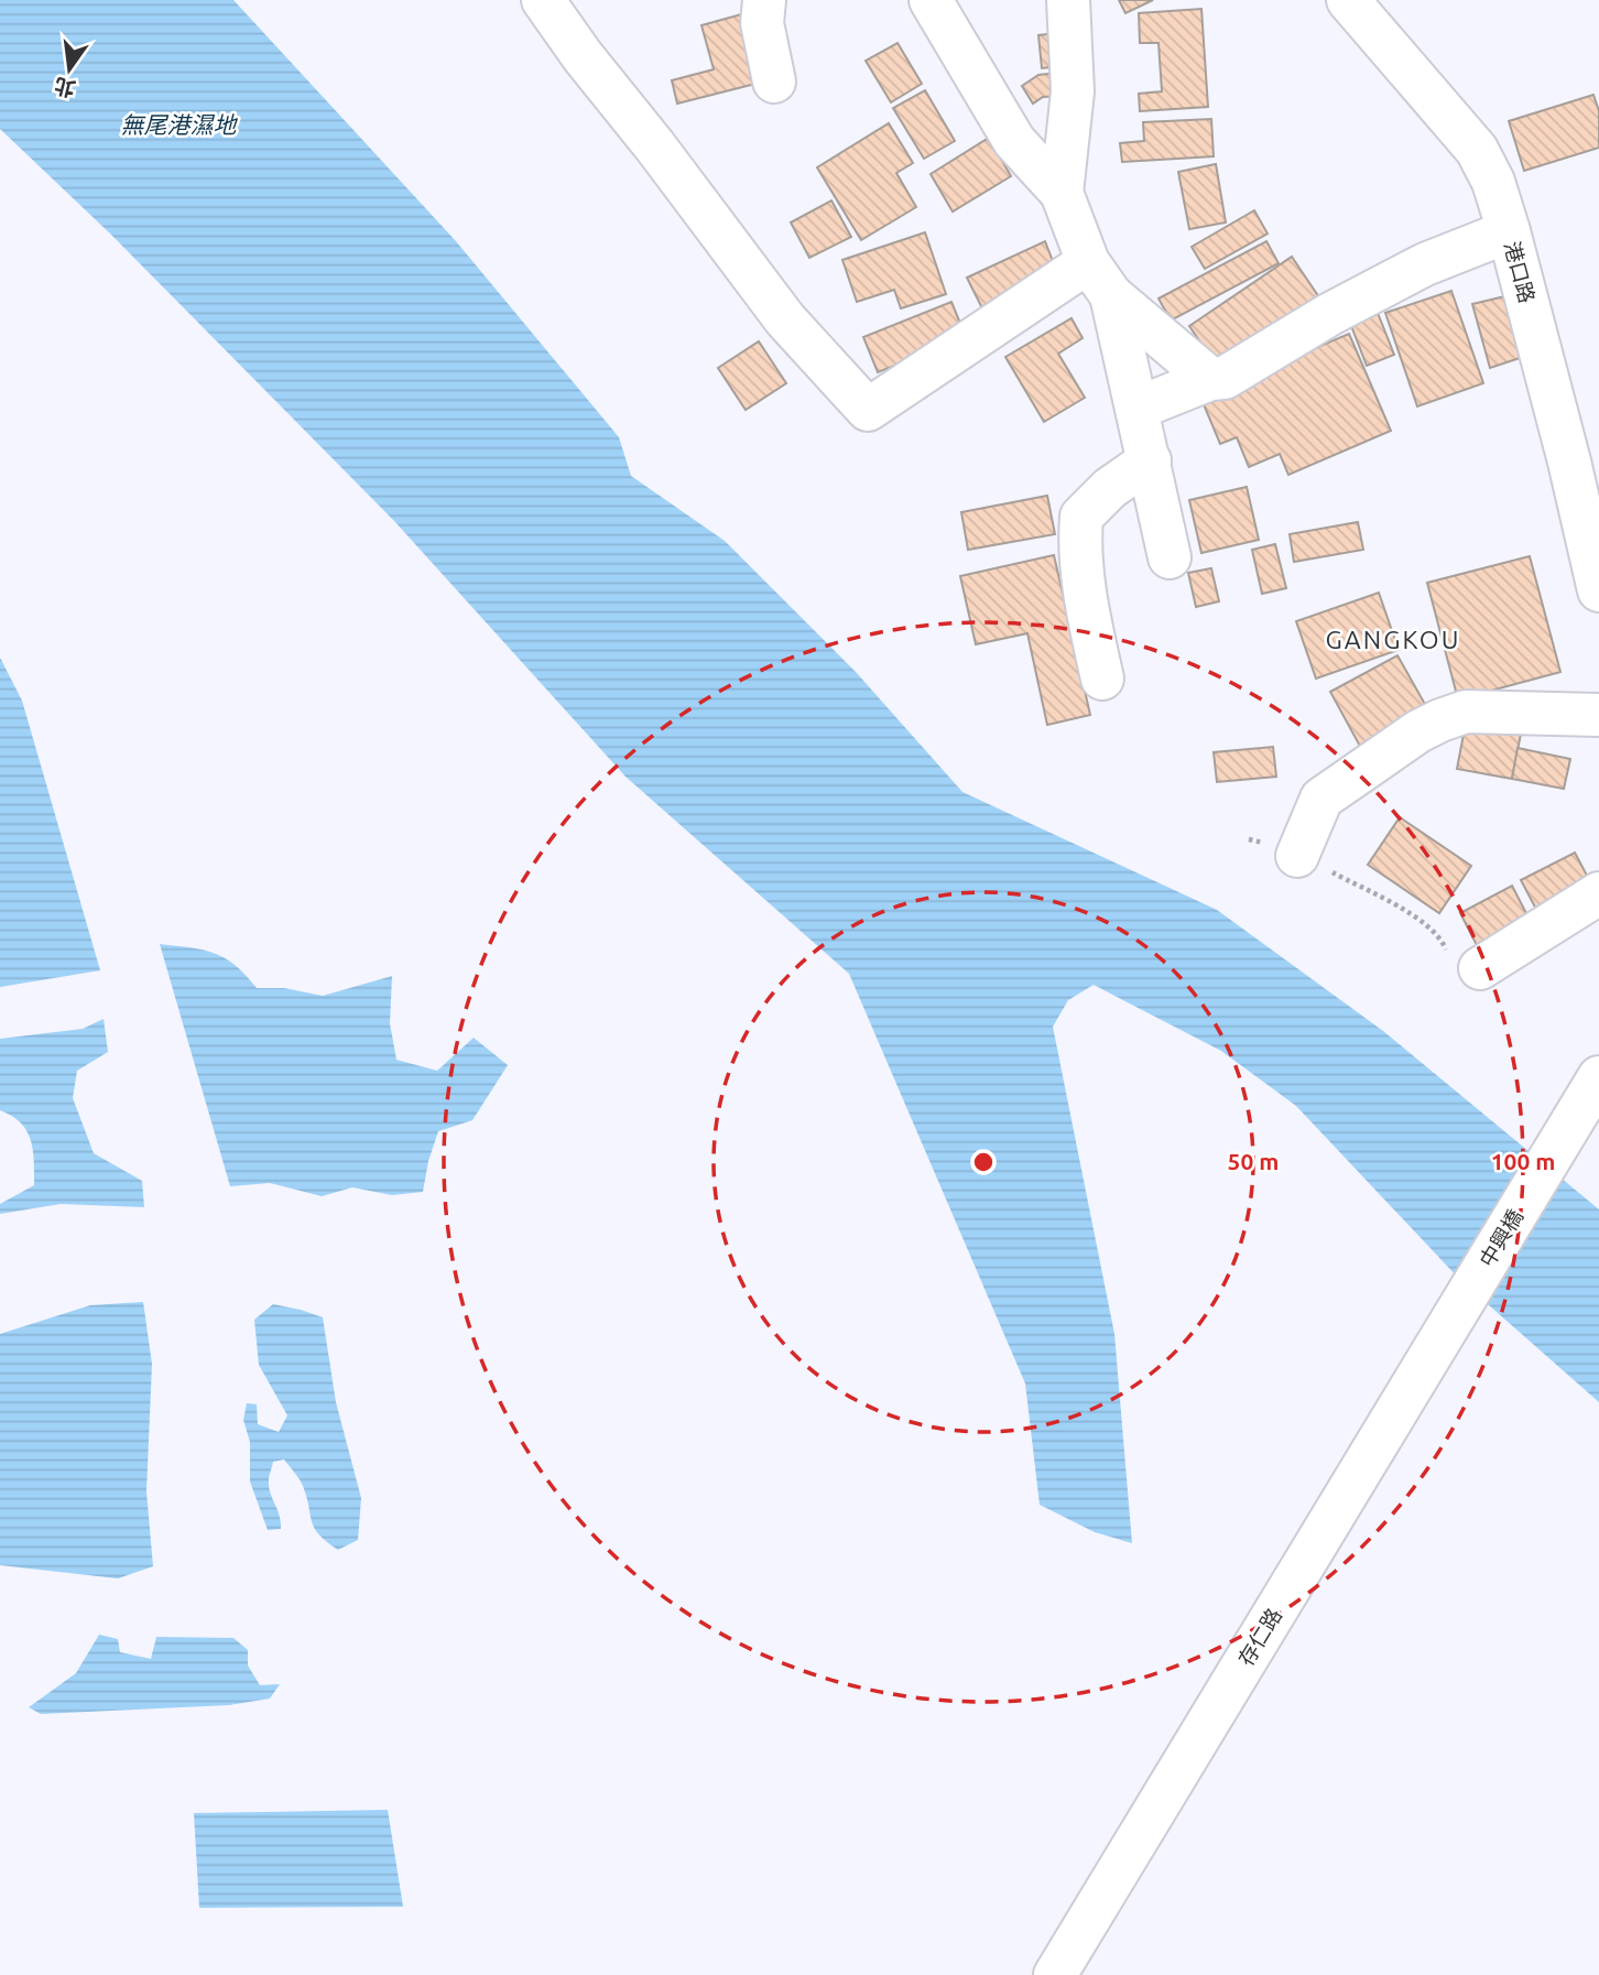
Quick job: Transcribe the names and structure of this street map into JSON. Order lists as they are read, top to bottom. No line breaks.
{"streets":{"street":["港口路","中興橋","存仁路"]},"crossings":[["中興橋","存仁路"]],"districts":["GANGKOU"],"water":["無尾港濕地"],"north":"bottom","rings":["50 m","100 m"]}
